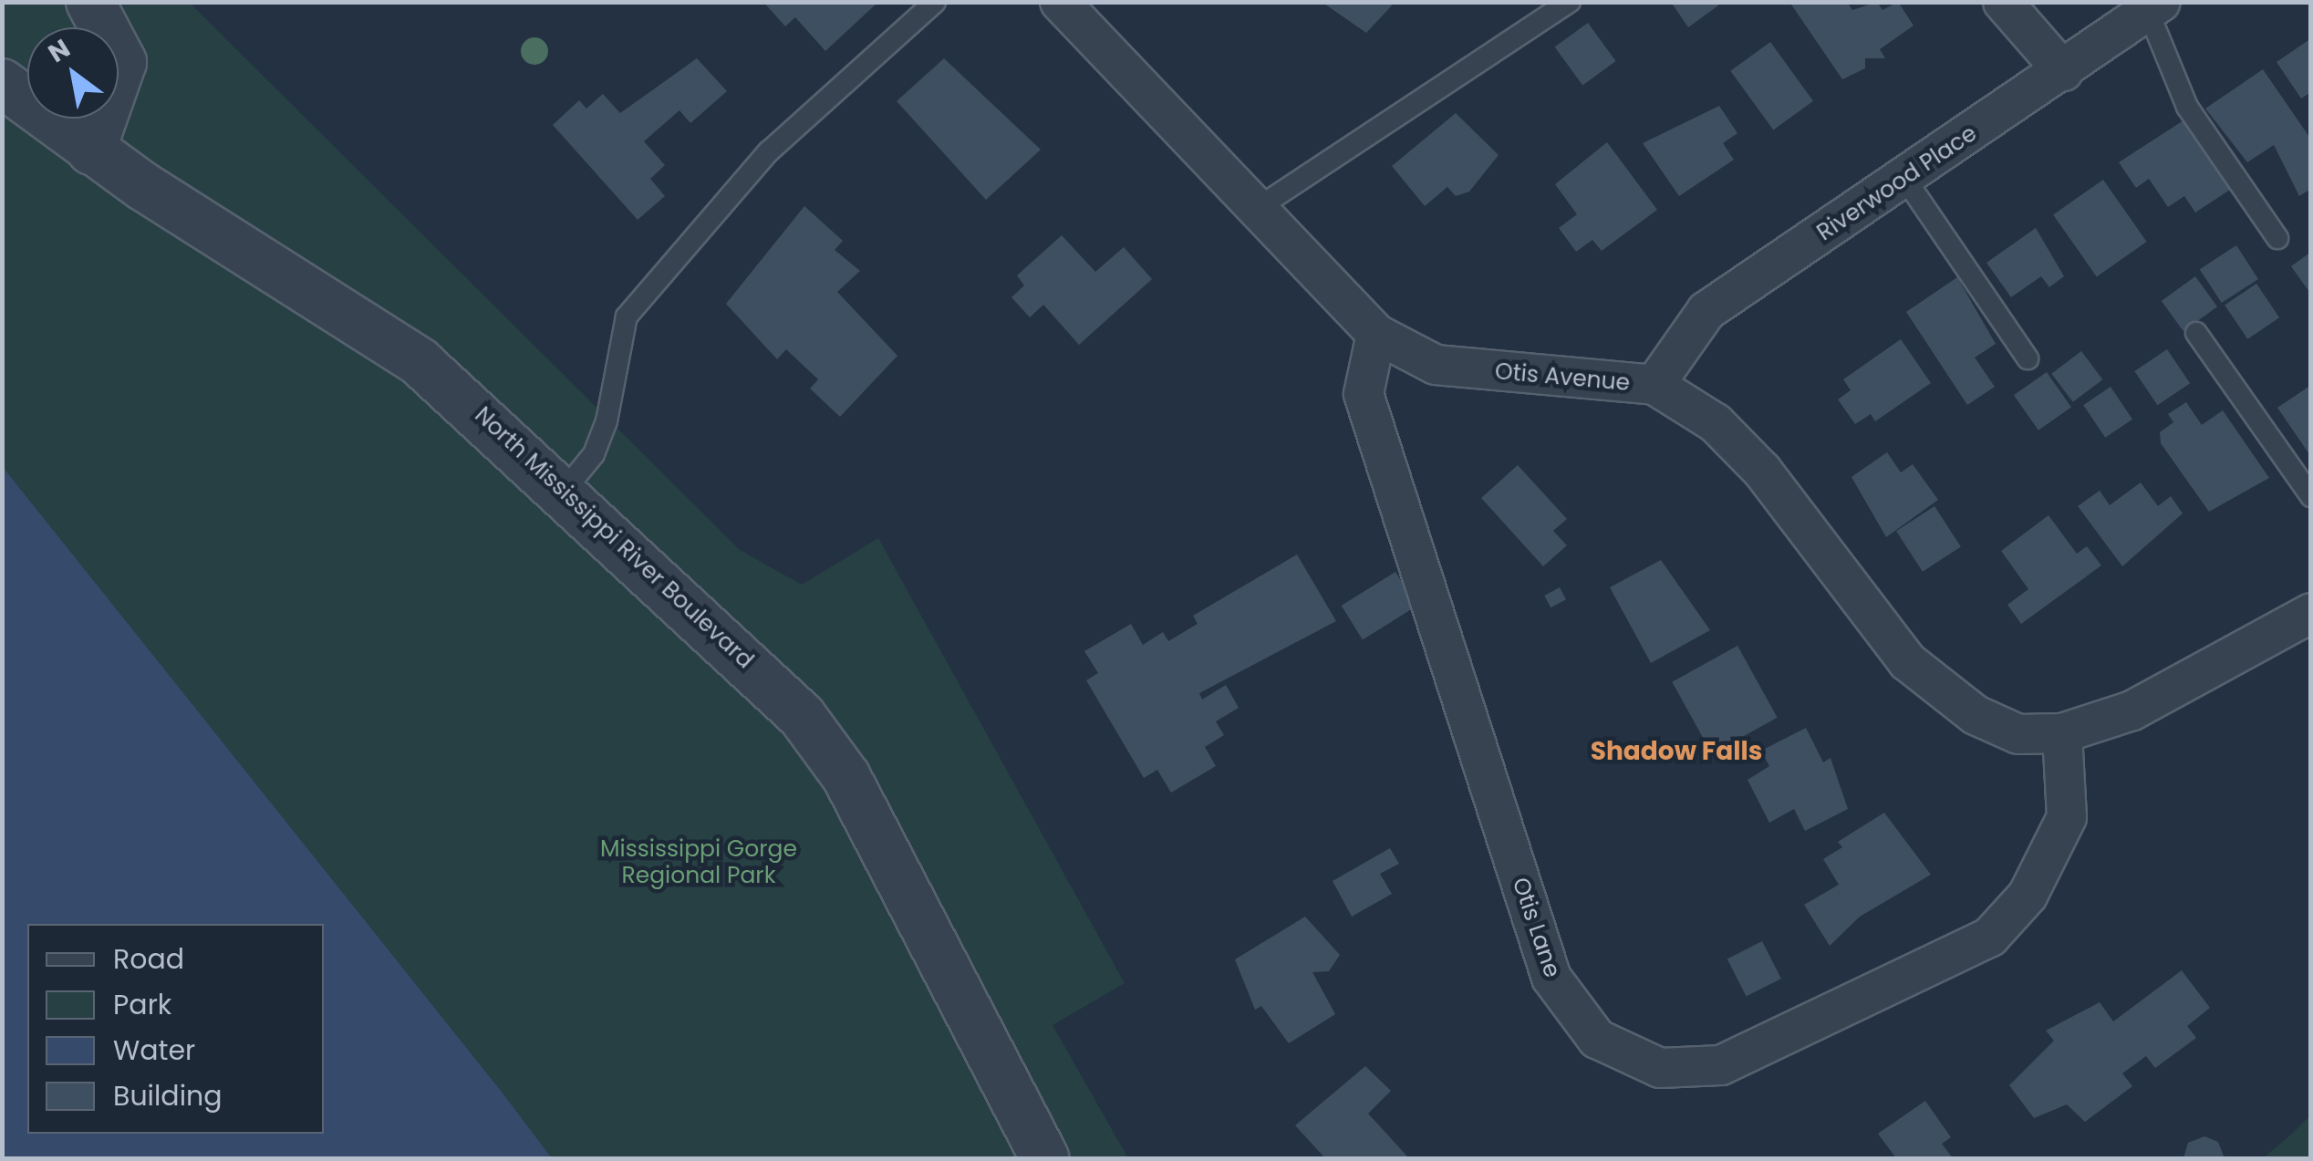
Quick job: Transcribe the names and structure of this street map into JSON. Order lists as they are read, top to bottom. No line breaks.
{"streets":{"street":["Riverwood Place","Otis Avenue","North Mississippi River Boulevard","Otis Lane"]},"crossings":[["Riverwood Place","Otis Avenue"],["Otis Avenue","Otis Lane"]],"districts":["Shadow Falls"],"parks":["Mississippi Gorge Regional Park"],"legend":["Road","Park","Water","Building"],"north":"top left"}
